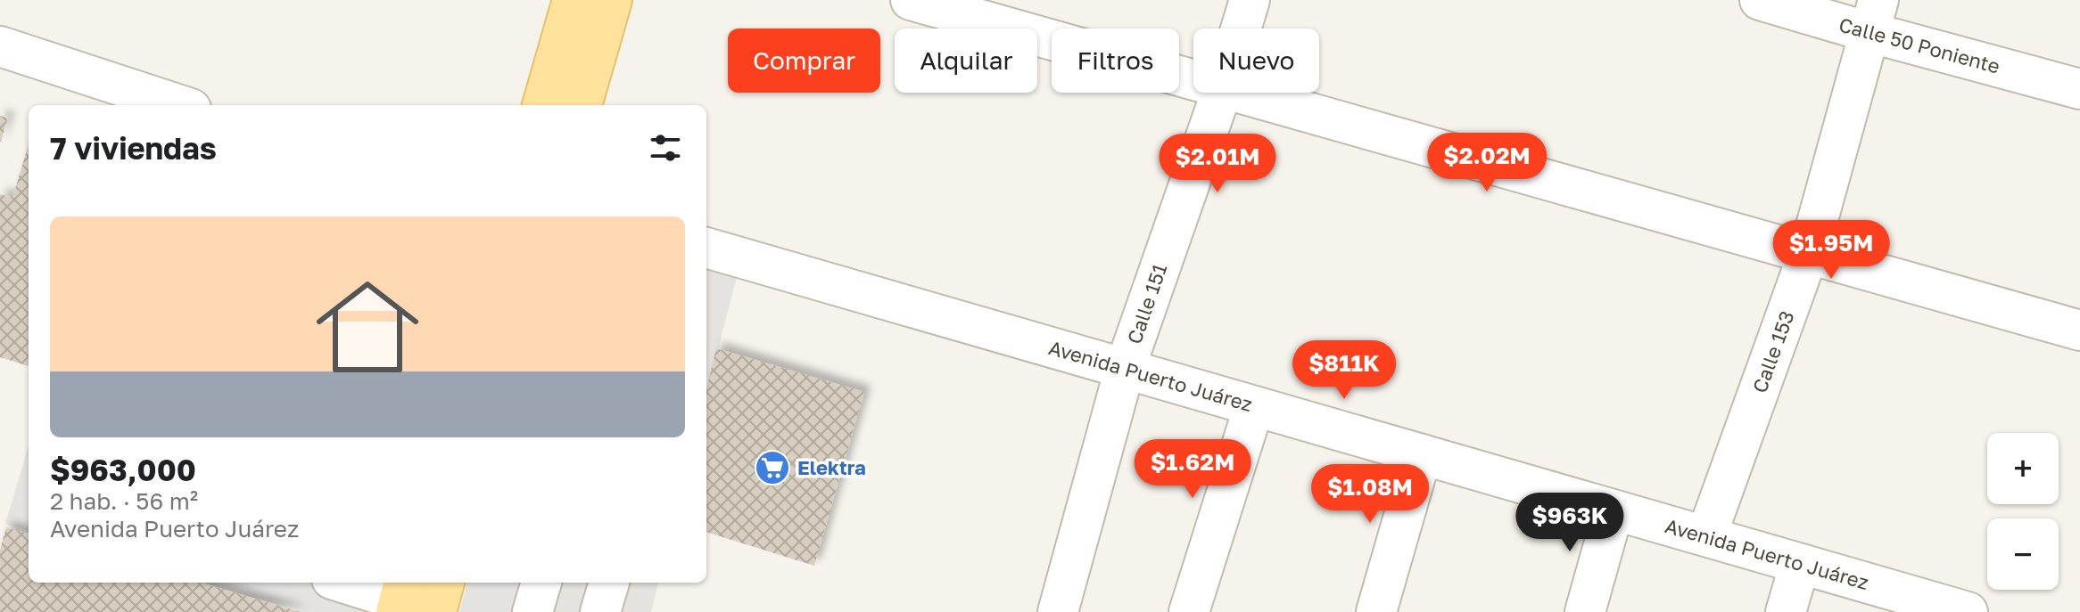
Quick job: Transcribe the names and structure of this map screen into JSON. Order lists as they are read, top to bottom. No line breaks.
{"streets":{"street":["Calle 50 Poniente","Calle 151","Calle 153","Avenida Puerto Juárez"]},"crossings":[["Calle 50 Poniente","Calle 153"],["Calle 151","Avenida Puerto Juárez"],["Calle 153","Avenida Puerto Juárez"]],"places":{"supermarket":["Elektra"]},"page":{"chip":["Comprar","Alquilar","Filtros","Nuevo"],"heading":"7 viviendas","price":["$2.02M","$2.01M","$1.95M","$811K","$1.62M","$1.08M","$963K"],"list":[{"name":"$963,000","note":"2 hab. · 56 m² · Avenida Puerto Juárez"}],"map_buttons":["+","−"]}}
